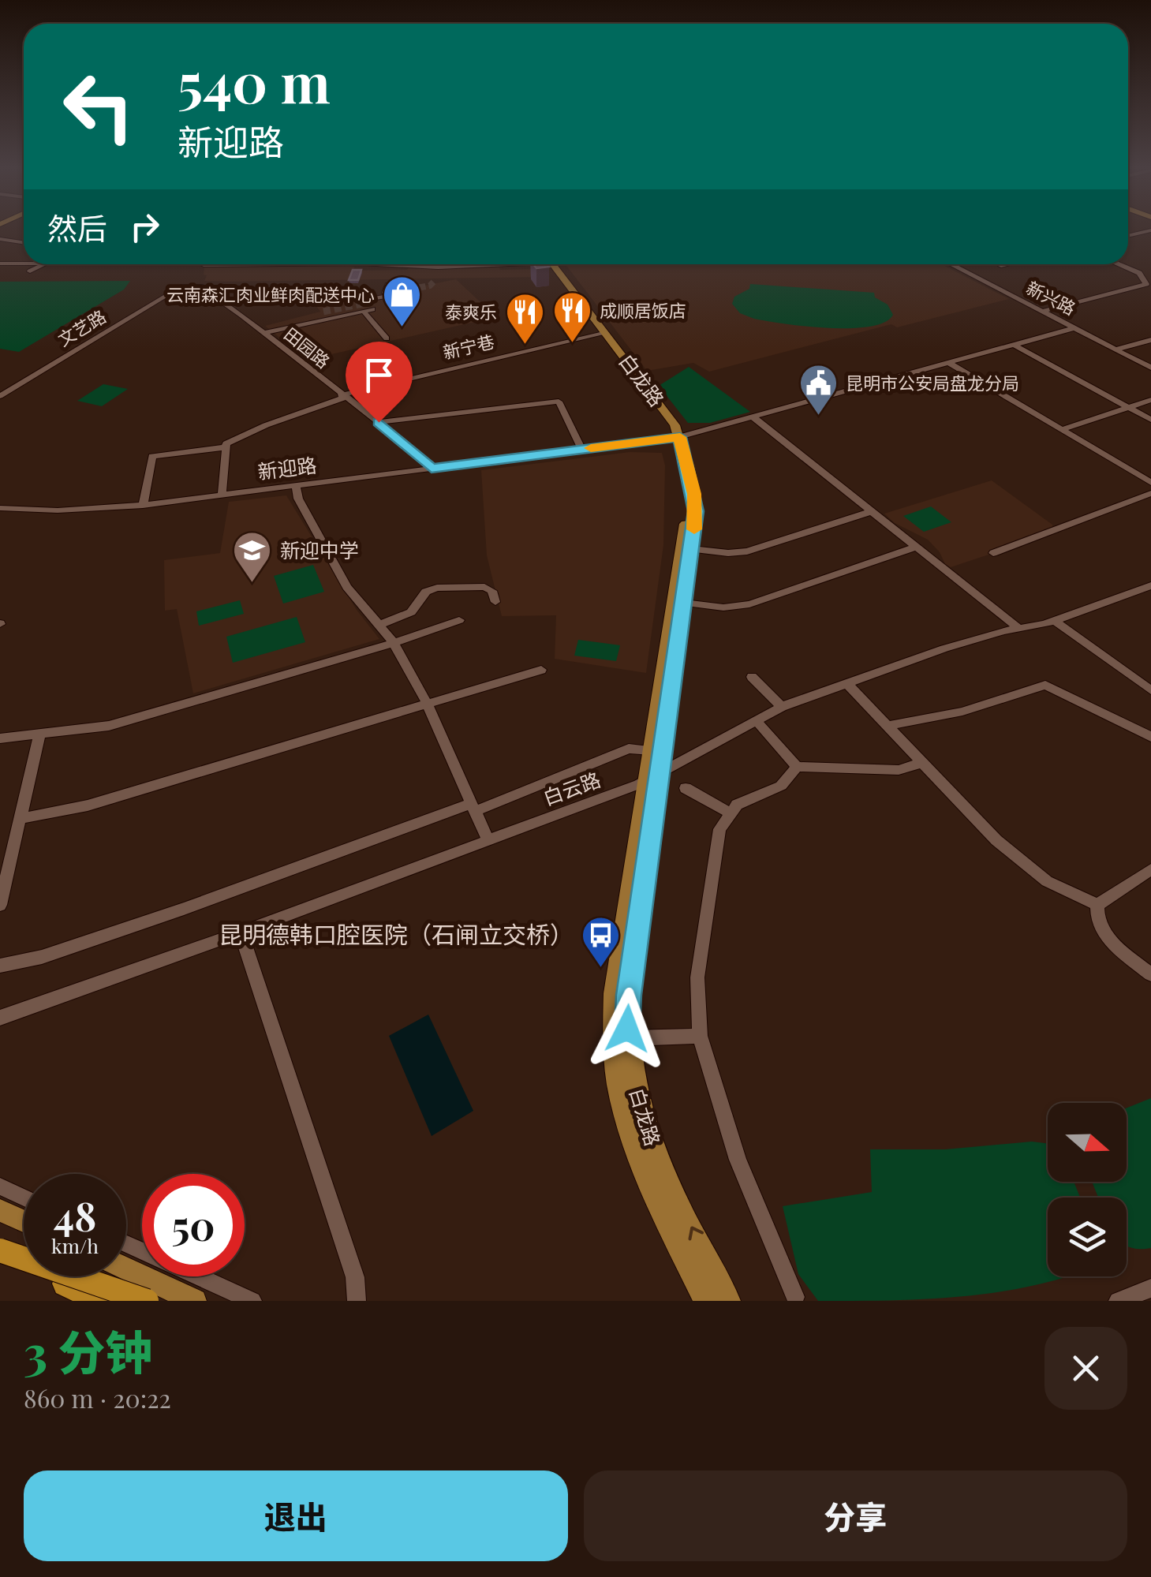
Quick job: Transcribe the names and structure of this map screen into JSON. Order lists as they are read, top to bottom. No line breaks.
{"streets":{"main road":["白龙路"],"street":["新兴路","文艺路","新宁巷","田园路","新迎路","白云路"]},"crossings":[["新兴路","新迎路"],["文艺路","田园路"],["新宁巷","田园路"],["新宁巷","白龙路"],["田园路","新迎路"],["白龙路","新迎路"],["白龙路","白云路"]],"places":{"shop":["云南森汇肉业鲜肉配送中心"],"restaurant":["成顺居饭店","泰爽乐"],"public building":["昆明市公安局盘龙分局"],"school or university":["新迎中学"],"bus stop":["昆明德韩口腔医院（石闸立交桥）"]},"north":"right","page":{"turn":["540 m","新迎路"],"then":"然后","speed":"48 km/h","limit":"50","heading":["3 分钟","860 m · 20:22"],"buttons":["退出","分享"]}}
